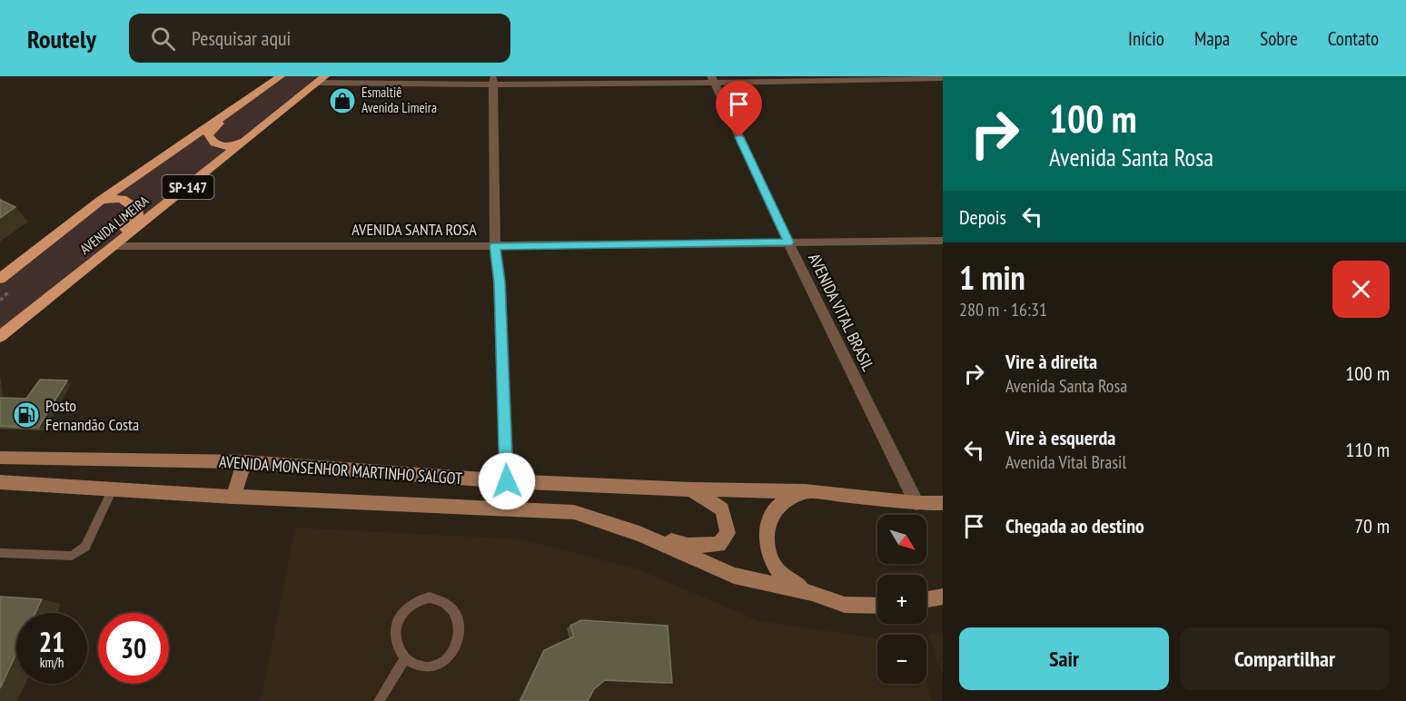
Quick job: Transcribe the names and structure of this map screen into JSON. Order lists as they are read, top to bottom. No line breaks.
{"streets":{"highway":["SP-147","AVENIDA LIMEIRA"],"main road":["AVENIDA MONSENHOR MARTINHO SALGOT"],"street":["AVENIDA SANTA ROSA","AVENIDA VITAL BRASIL"]},"crossings":[["AVENIDA LIMEIRA","AVENIDA SANTA ROSA"],["AVENIDA SANTA ROSA","AVENIDA VITAL BRASIL"],["AVENIDA VITAL BRASIL","AVENIDA MONSENHOR MARTINHO SALGOT"]],"places":{"shop":["Esmaltiê Avenida Limeira"],"fuel station":["Posto Fernandão Costa"]},"north":"bottom right","page":{"header":"Routely","search":"Pesquisar aqui","nav":["Início","Mapa","Sobre","Contato"],"turn":["100 m","Avenida Santa Rosa"],"then":"Depois","heading":["1 min","280 m · 16:31"],"list":[{"name":"Vire à direita","note":"Avenida Santa Rosa","value":"100 m"},{"name":"Vire à esquerda","note":"Avenida Vital Brasil","value":"110 m"},{"name":"Chegada ao destino","value":"70 m"}],"map_buttons":["+","−"],"speed":"21 km/h","limit":"30","buttons":["Sair","Compartilhar"]}}
